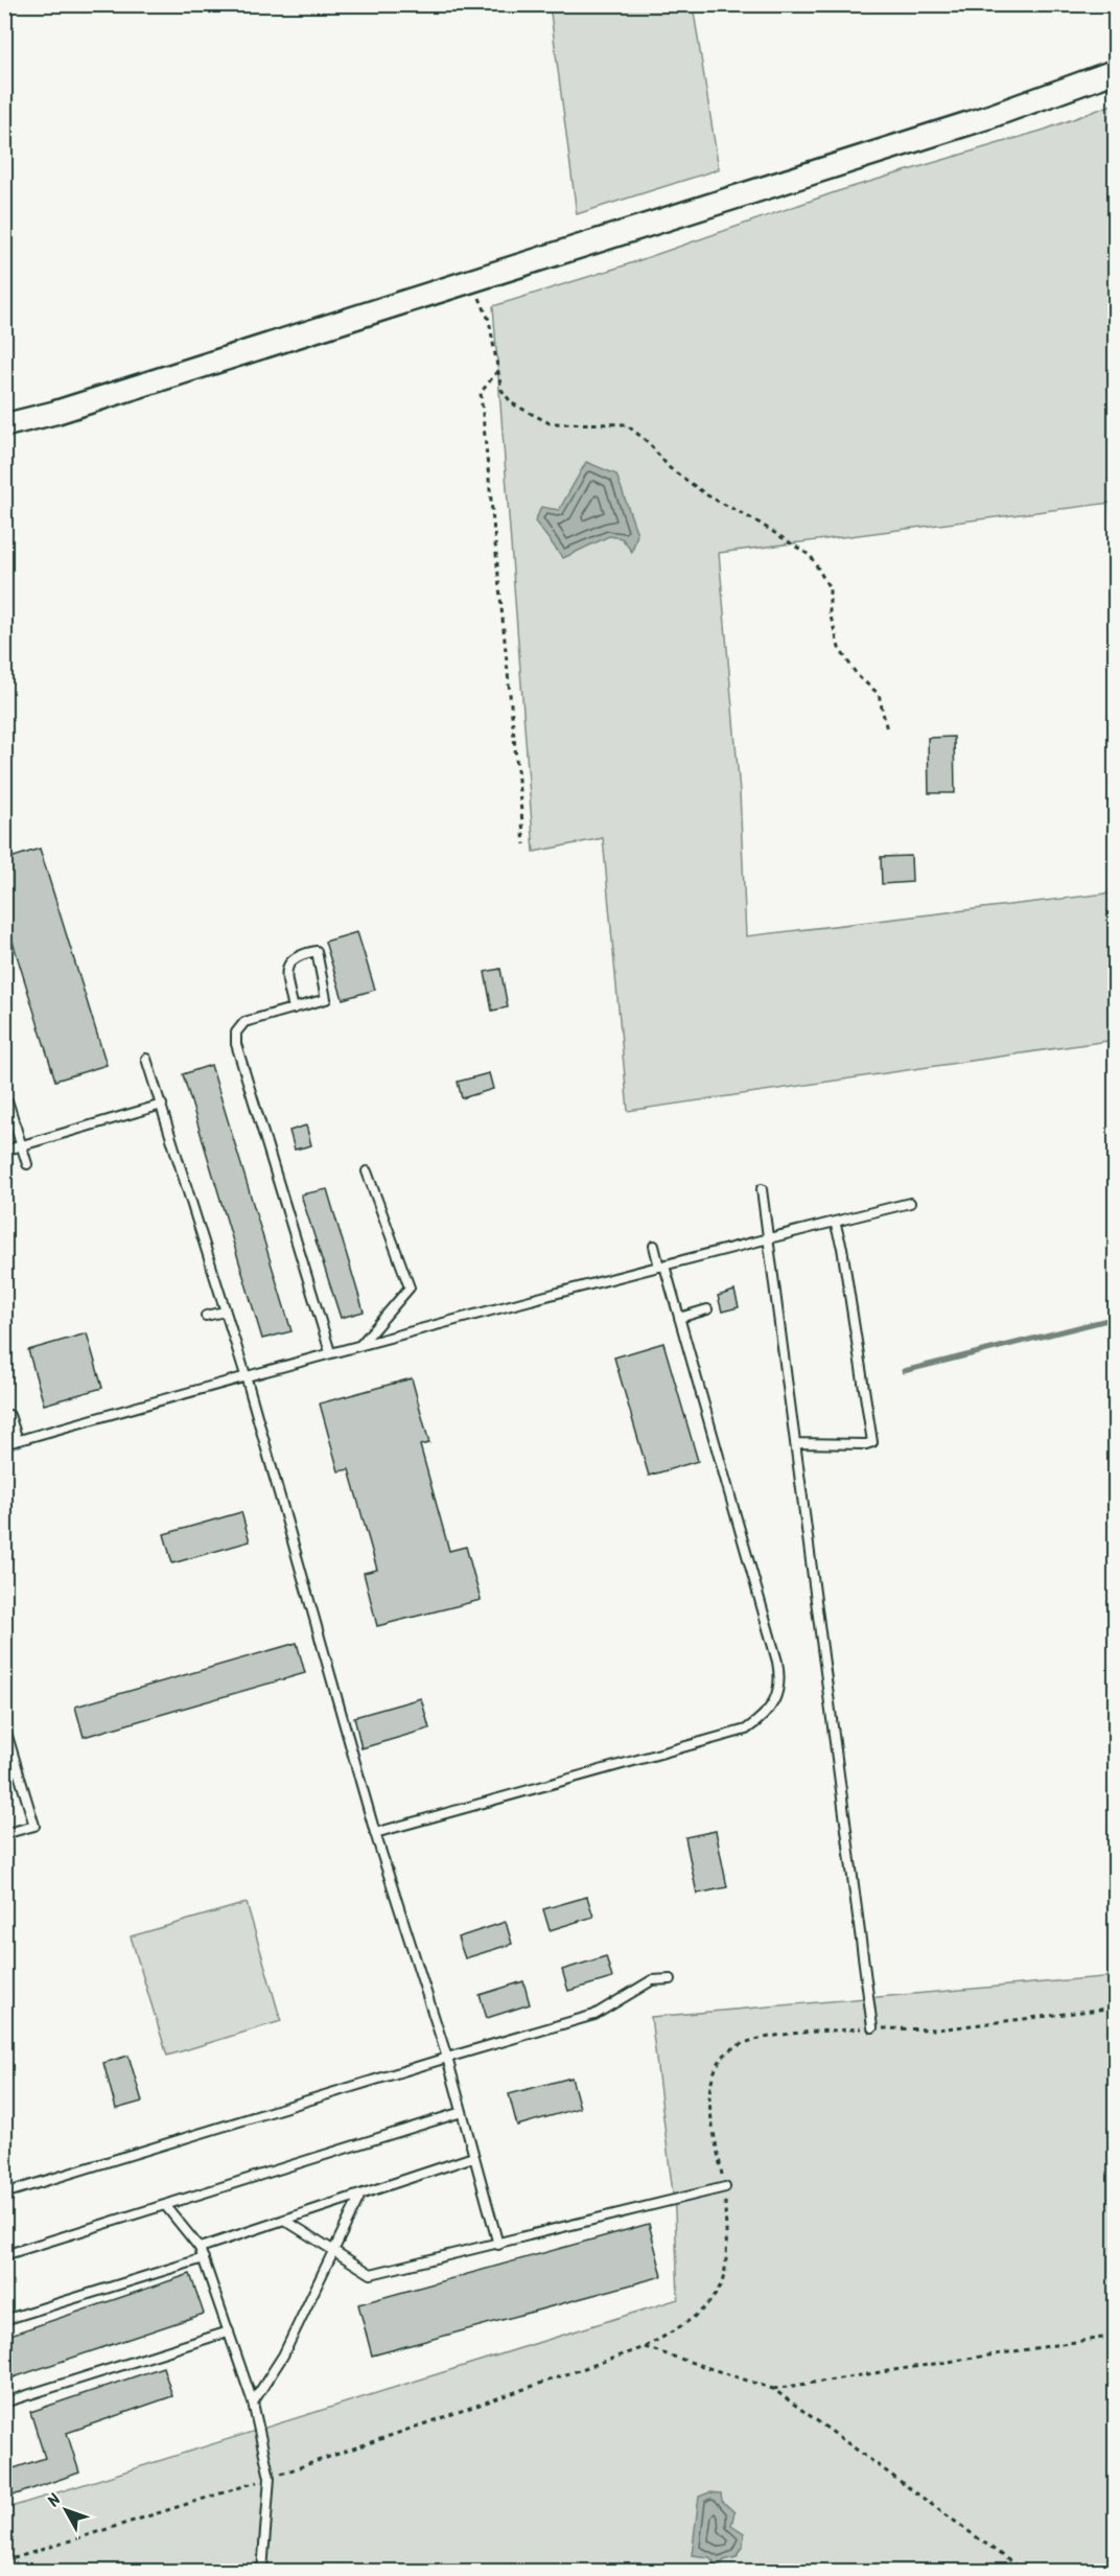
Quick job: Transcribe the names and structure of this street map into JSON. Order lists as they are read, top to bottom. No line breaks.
{"north":"top left"}
